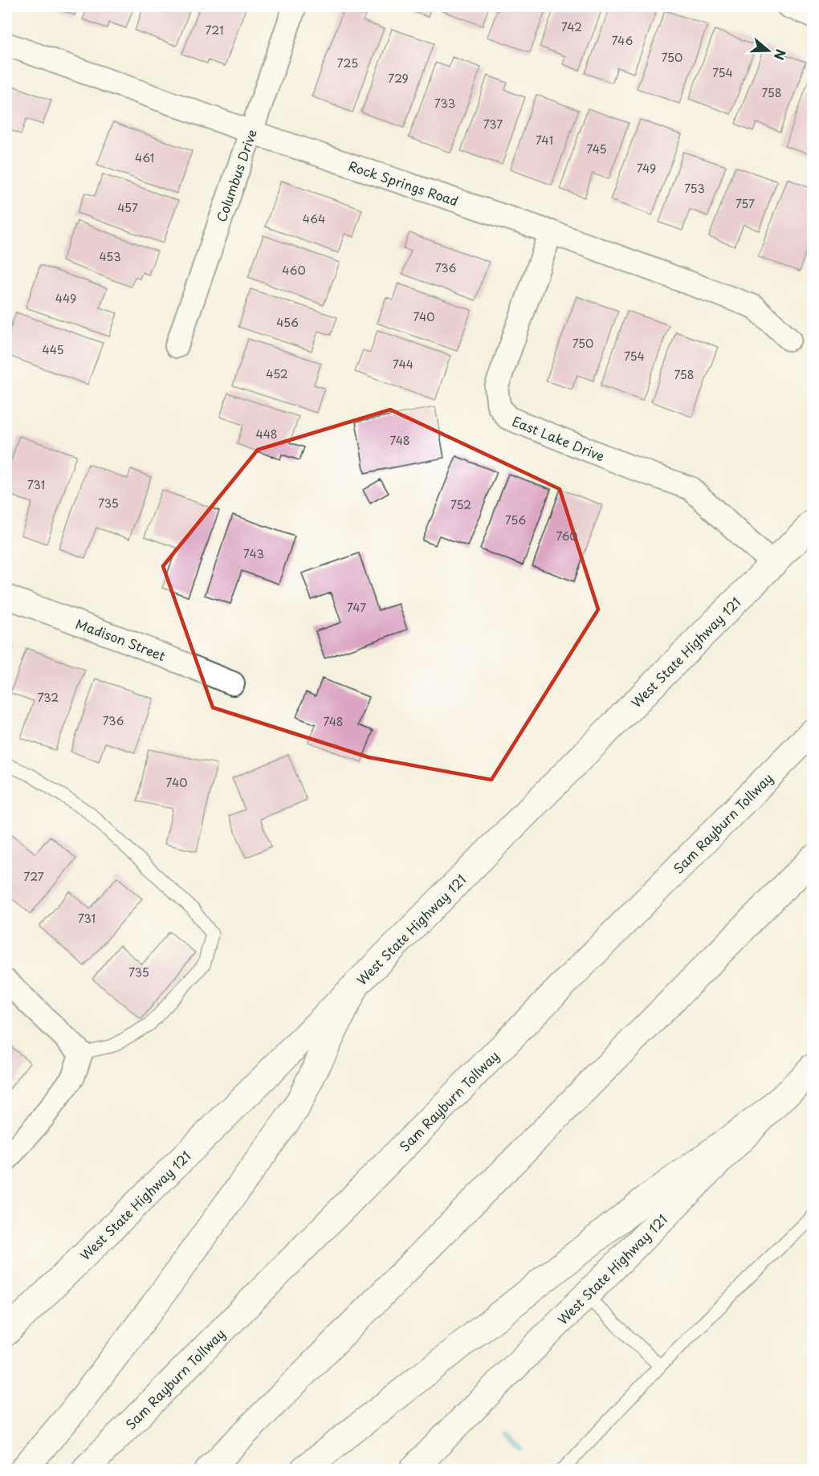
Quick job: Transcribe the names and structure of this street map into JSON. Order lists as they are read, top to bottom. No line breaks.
{"streets":{"main road":["West State Highway 121","Sam Rayburn Tollway"],"street":["Columbus Drive","Rock Springs Road","East Lake Drive","Madison Street"]},"crossings":[["Columbus Drive","Rock Springs Road"],["Rock Springs Road","East Lake Drive"],["East Lake Drive","West State Highway 121"]],"house_numbers":["742","721","746","750","725","754","729","758","733","737","741","745","461","749","753","757","457","464","453","736","460","449","740","456","750","445","754","744","452","758","448","748","731","735","752","756","760","743","747","732","736","748","740","727","731","735"],"north":"right"}
